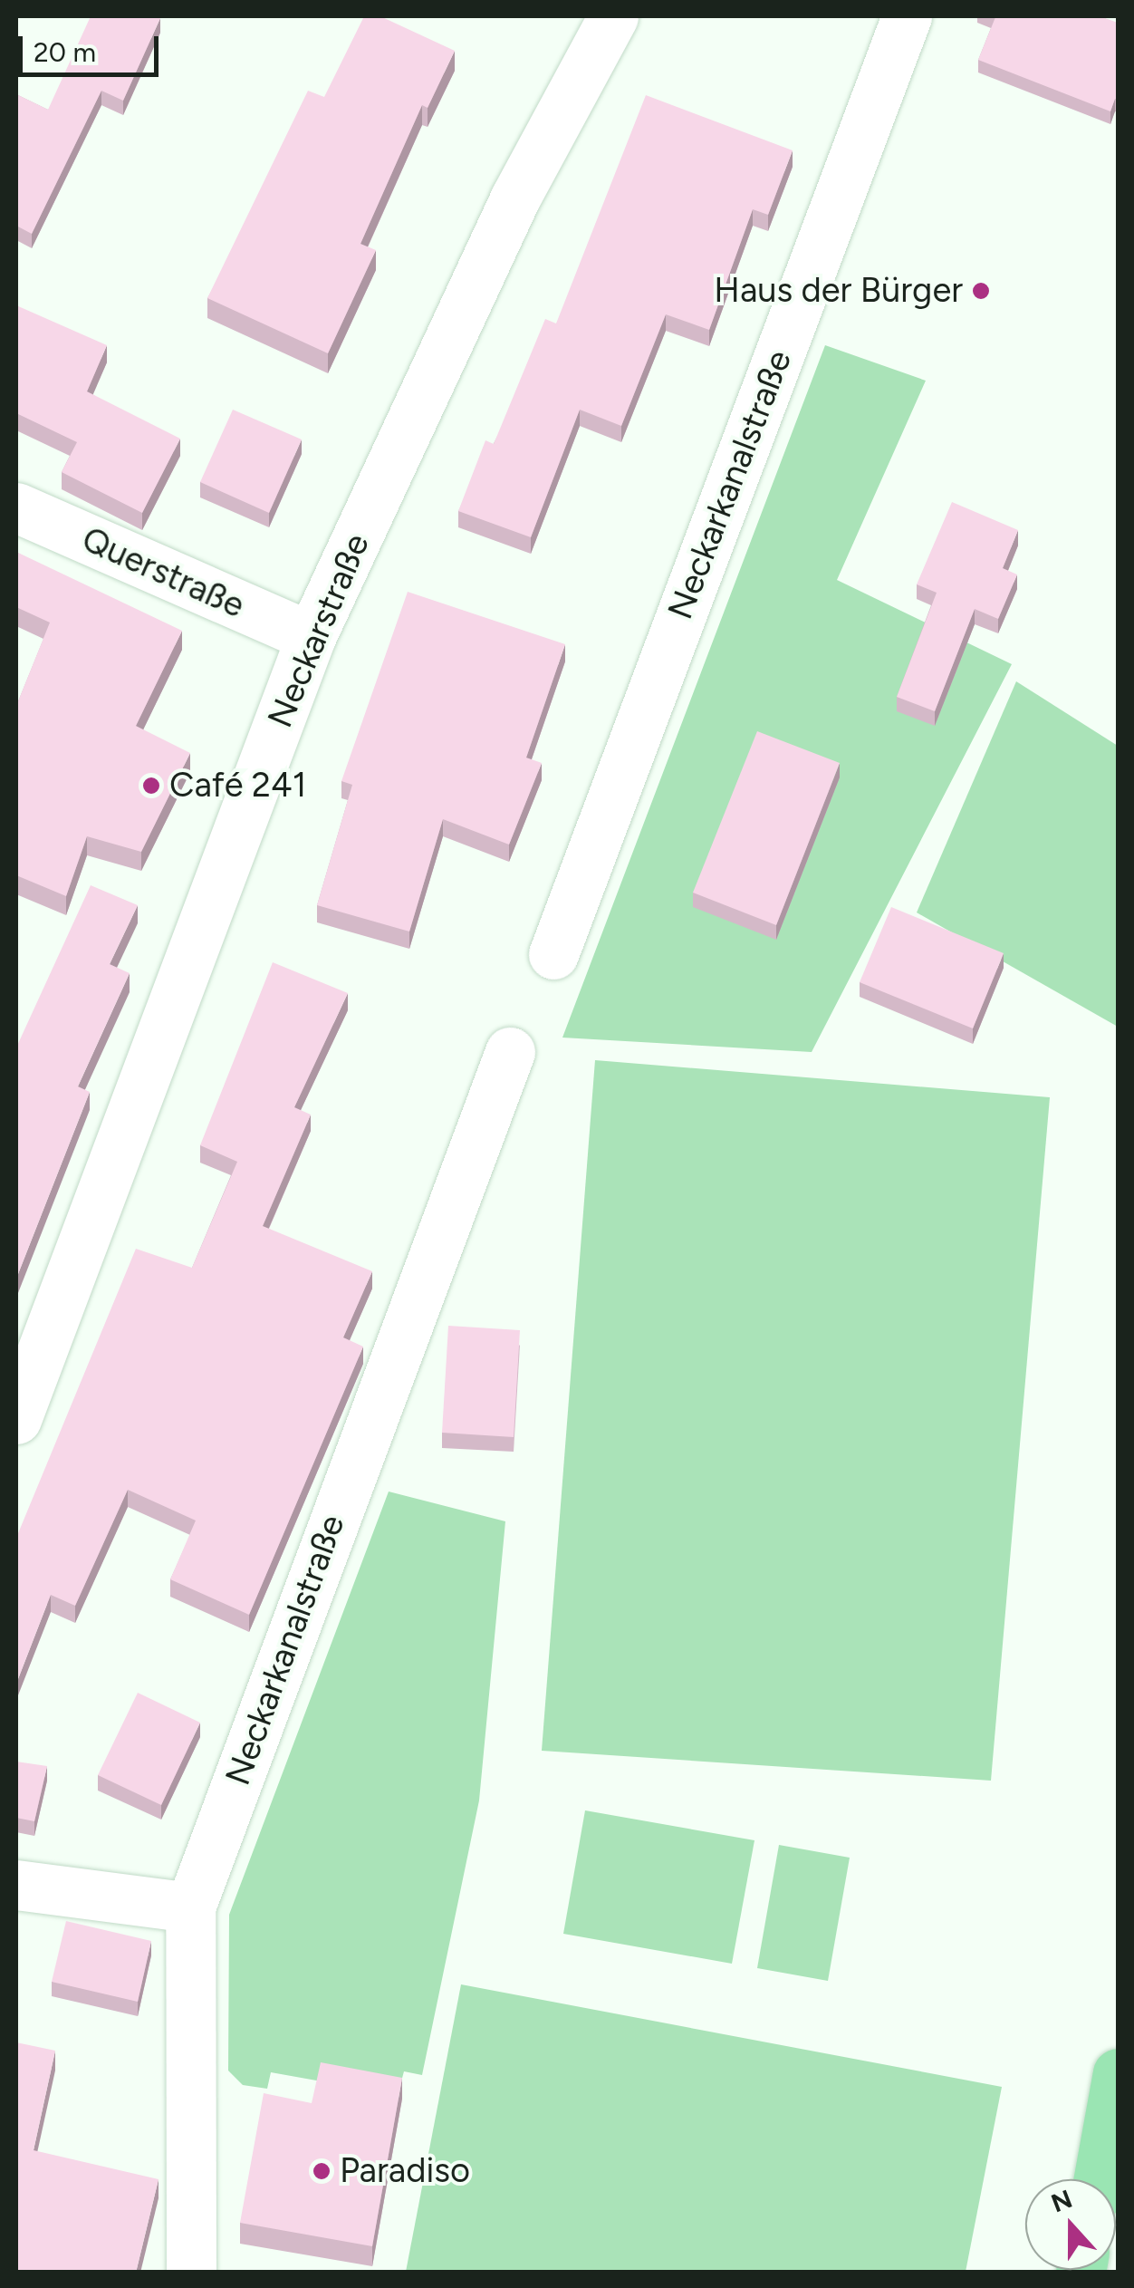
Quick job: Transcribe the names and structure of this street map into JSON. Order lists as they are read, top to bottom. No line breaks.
{"streets":{"street":["Neckarkanalstraße","Querstraße","Neckarstraße"]},"crossings":[["Querstraße","Neckarstraße"]],"places":["Haus der Bürger","Café 241","Paradiso"],"scale_bar":"20 m","north":"top"}
